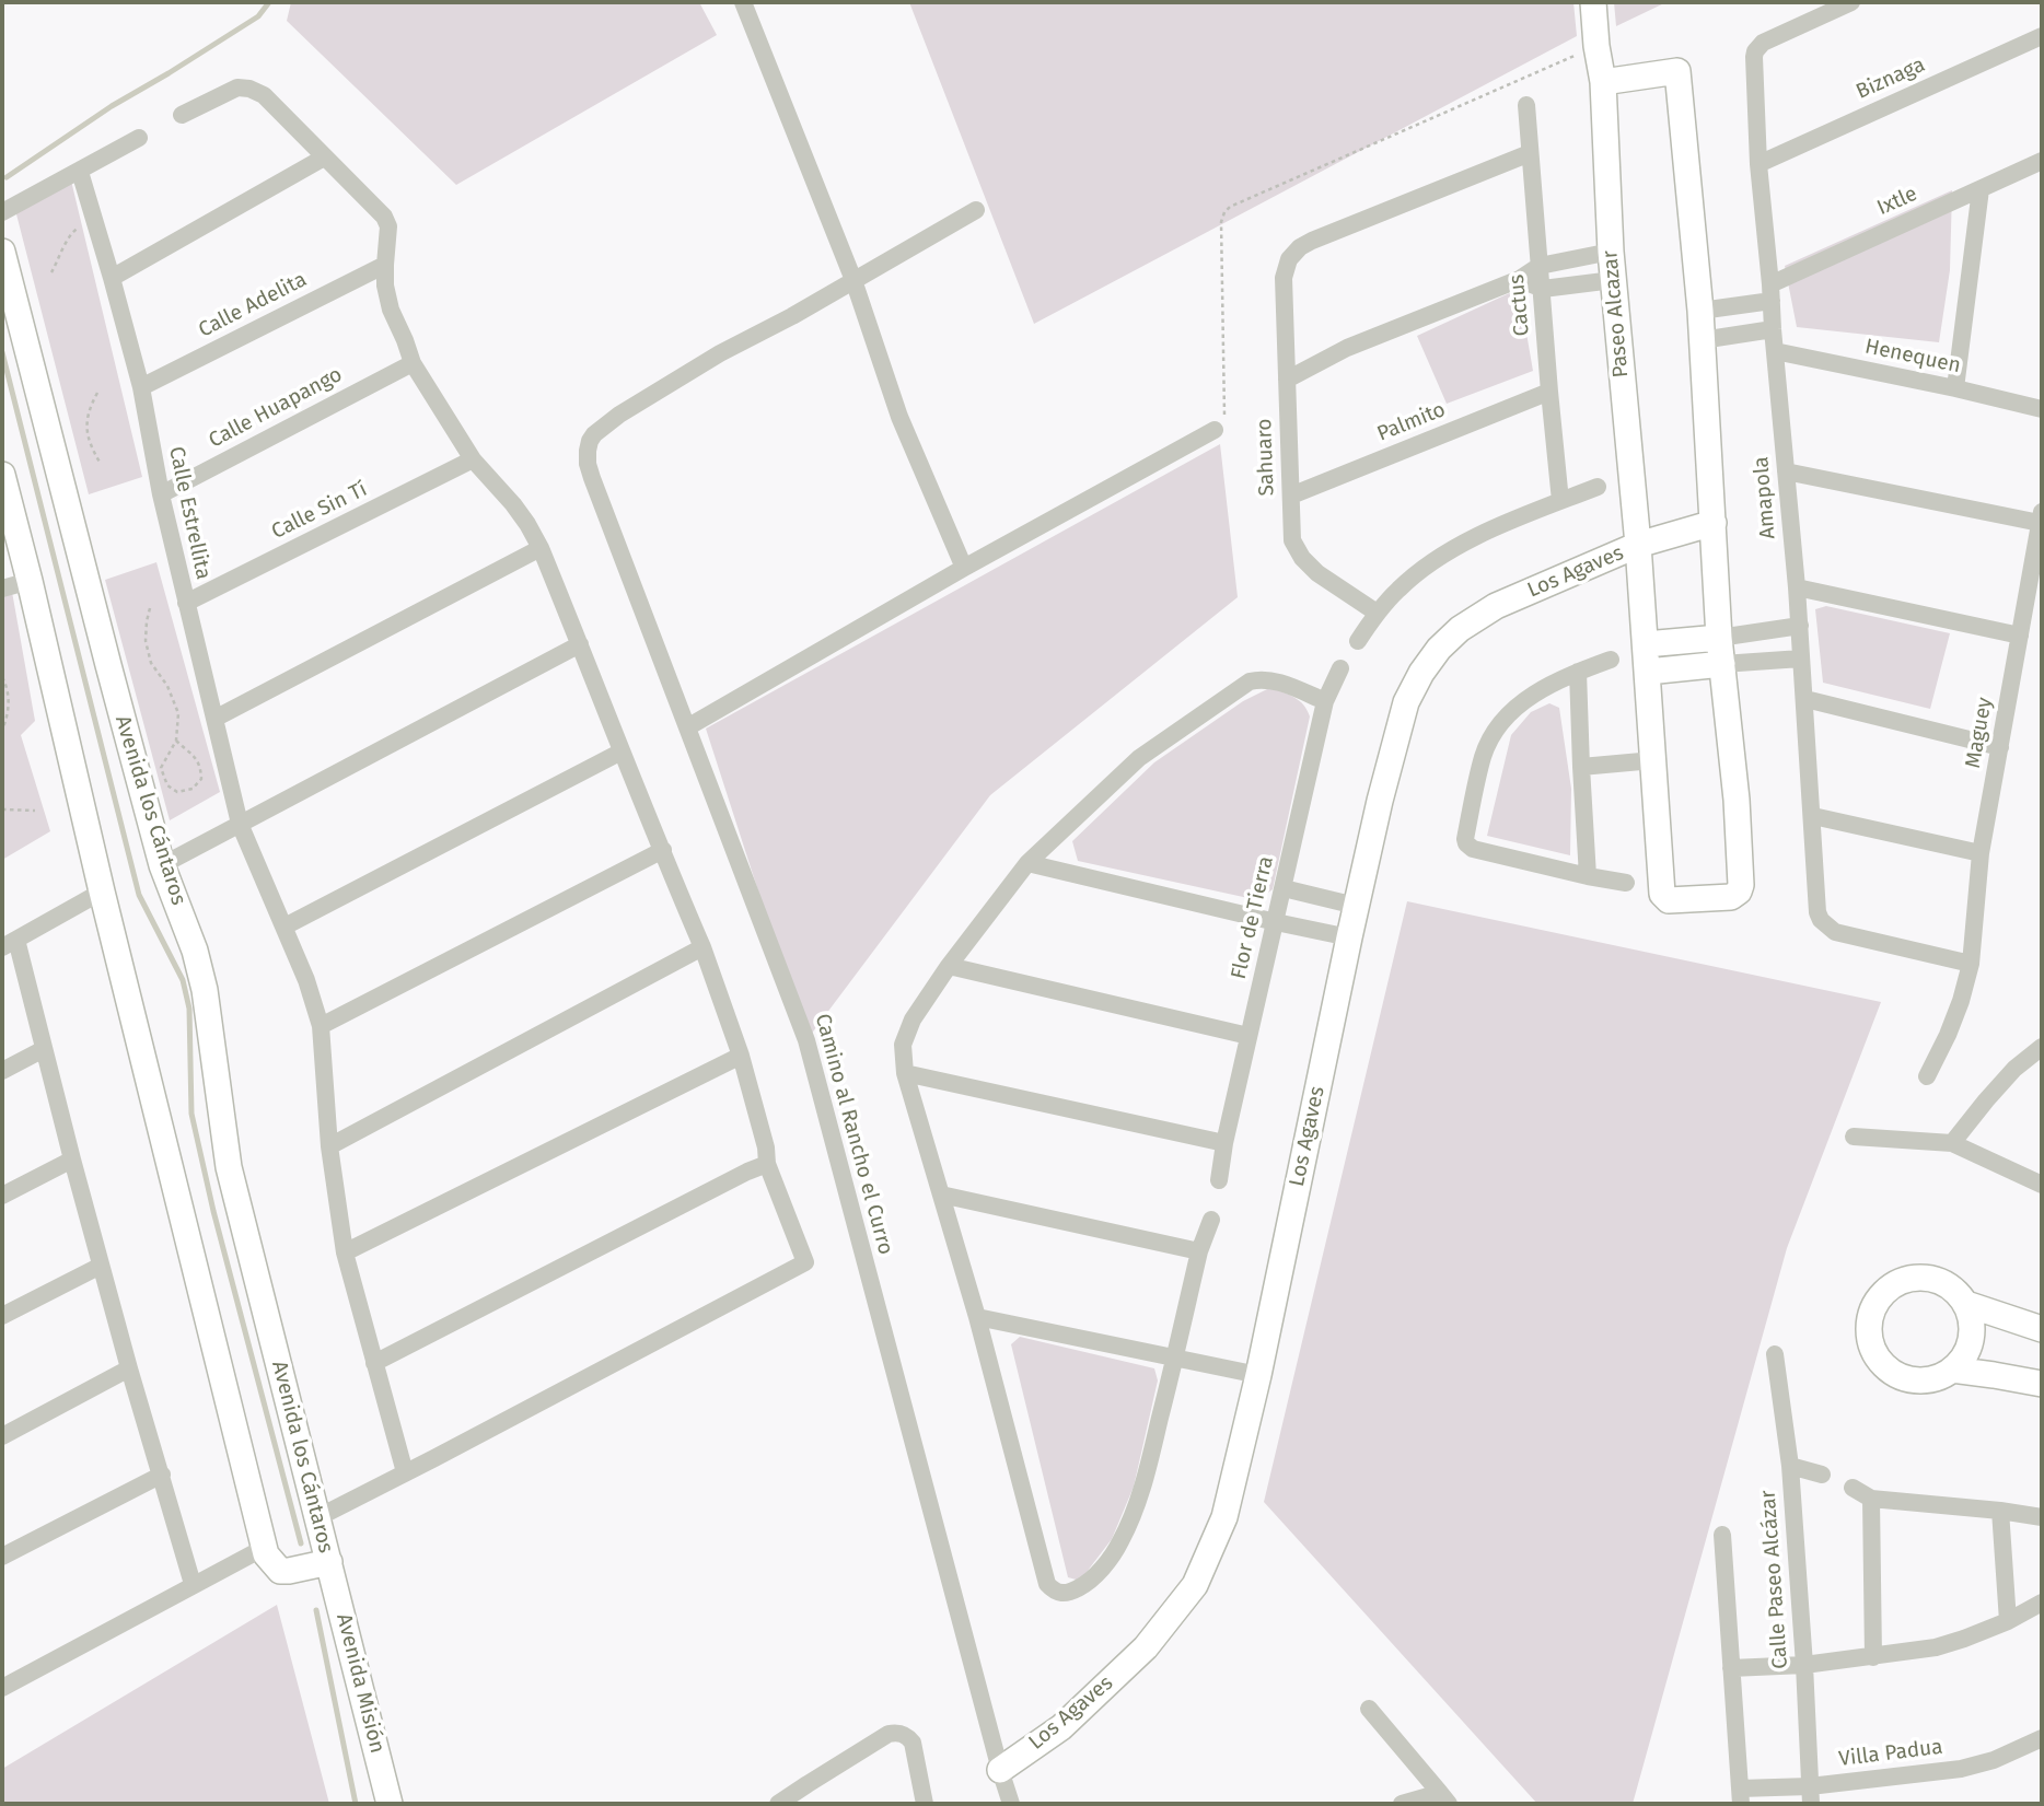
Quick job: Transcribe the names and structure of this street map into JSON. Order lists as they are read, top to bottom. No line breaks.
{"streets":{"street":["Biznaga","Ixtle","Calle Adelita","Cactus","Paseo Alcazar","Henequen","Calle Huapango","Palmito","Sahuaro","Amapola","Calle Sin Tí","Calle Estrellita","Los Agaves","Maguey","Avenida los Cántaros","Flor de Tierra","Camino al Rancho el Curro","Calle Paseo Alcázar","Avenida Misión","Villa Padua"]},"crossings":[["Biznaga","Amapola"],["Ixtle","Amapola"],["Calle Adelita","Calle Estrellita"],["Cactus","Palmito"],["Cactus","Sahuaro"],["Paseo Alcazar","Los Agaves"],["Henequen","Amapola"],["Calle Huapango","Calle Estrellita"],["Palmito","Sahuaro"],["Amapola","Maguey"],["Calle Sin Tí","Calle Estrellita"],["Los Agaves","Camino al Rancho el Curro"],["Avenida los Cántaros","Avenida Misión"],["Calle Paseo Alcázar","Villa Padua"]]}
